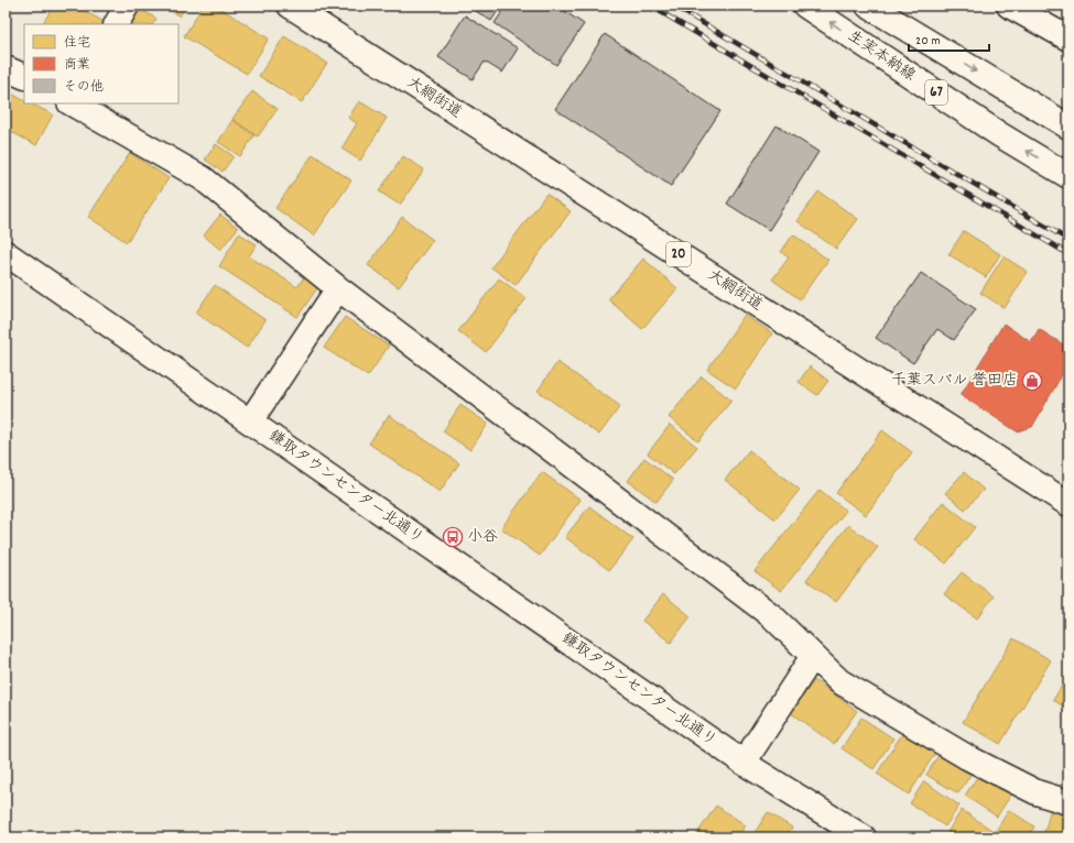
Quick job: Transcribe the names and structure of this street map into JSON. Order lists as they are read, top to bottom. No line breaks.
{"streets":{"street":["生実本納線","67","大網街道","20","鎌取タウンセンター北通り"]},"places":{"shop":["千葉スバル 誉田店"],"bus stop":["小谷"]},"legend":["住宅","商業","その他"],"scale_bar":"20 m"}
